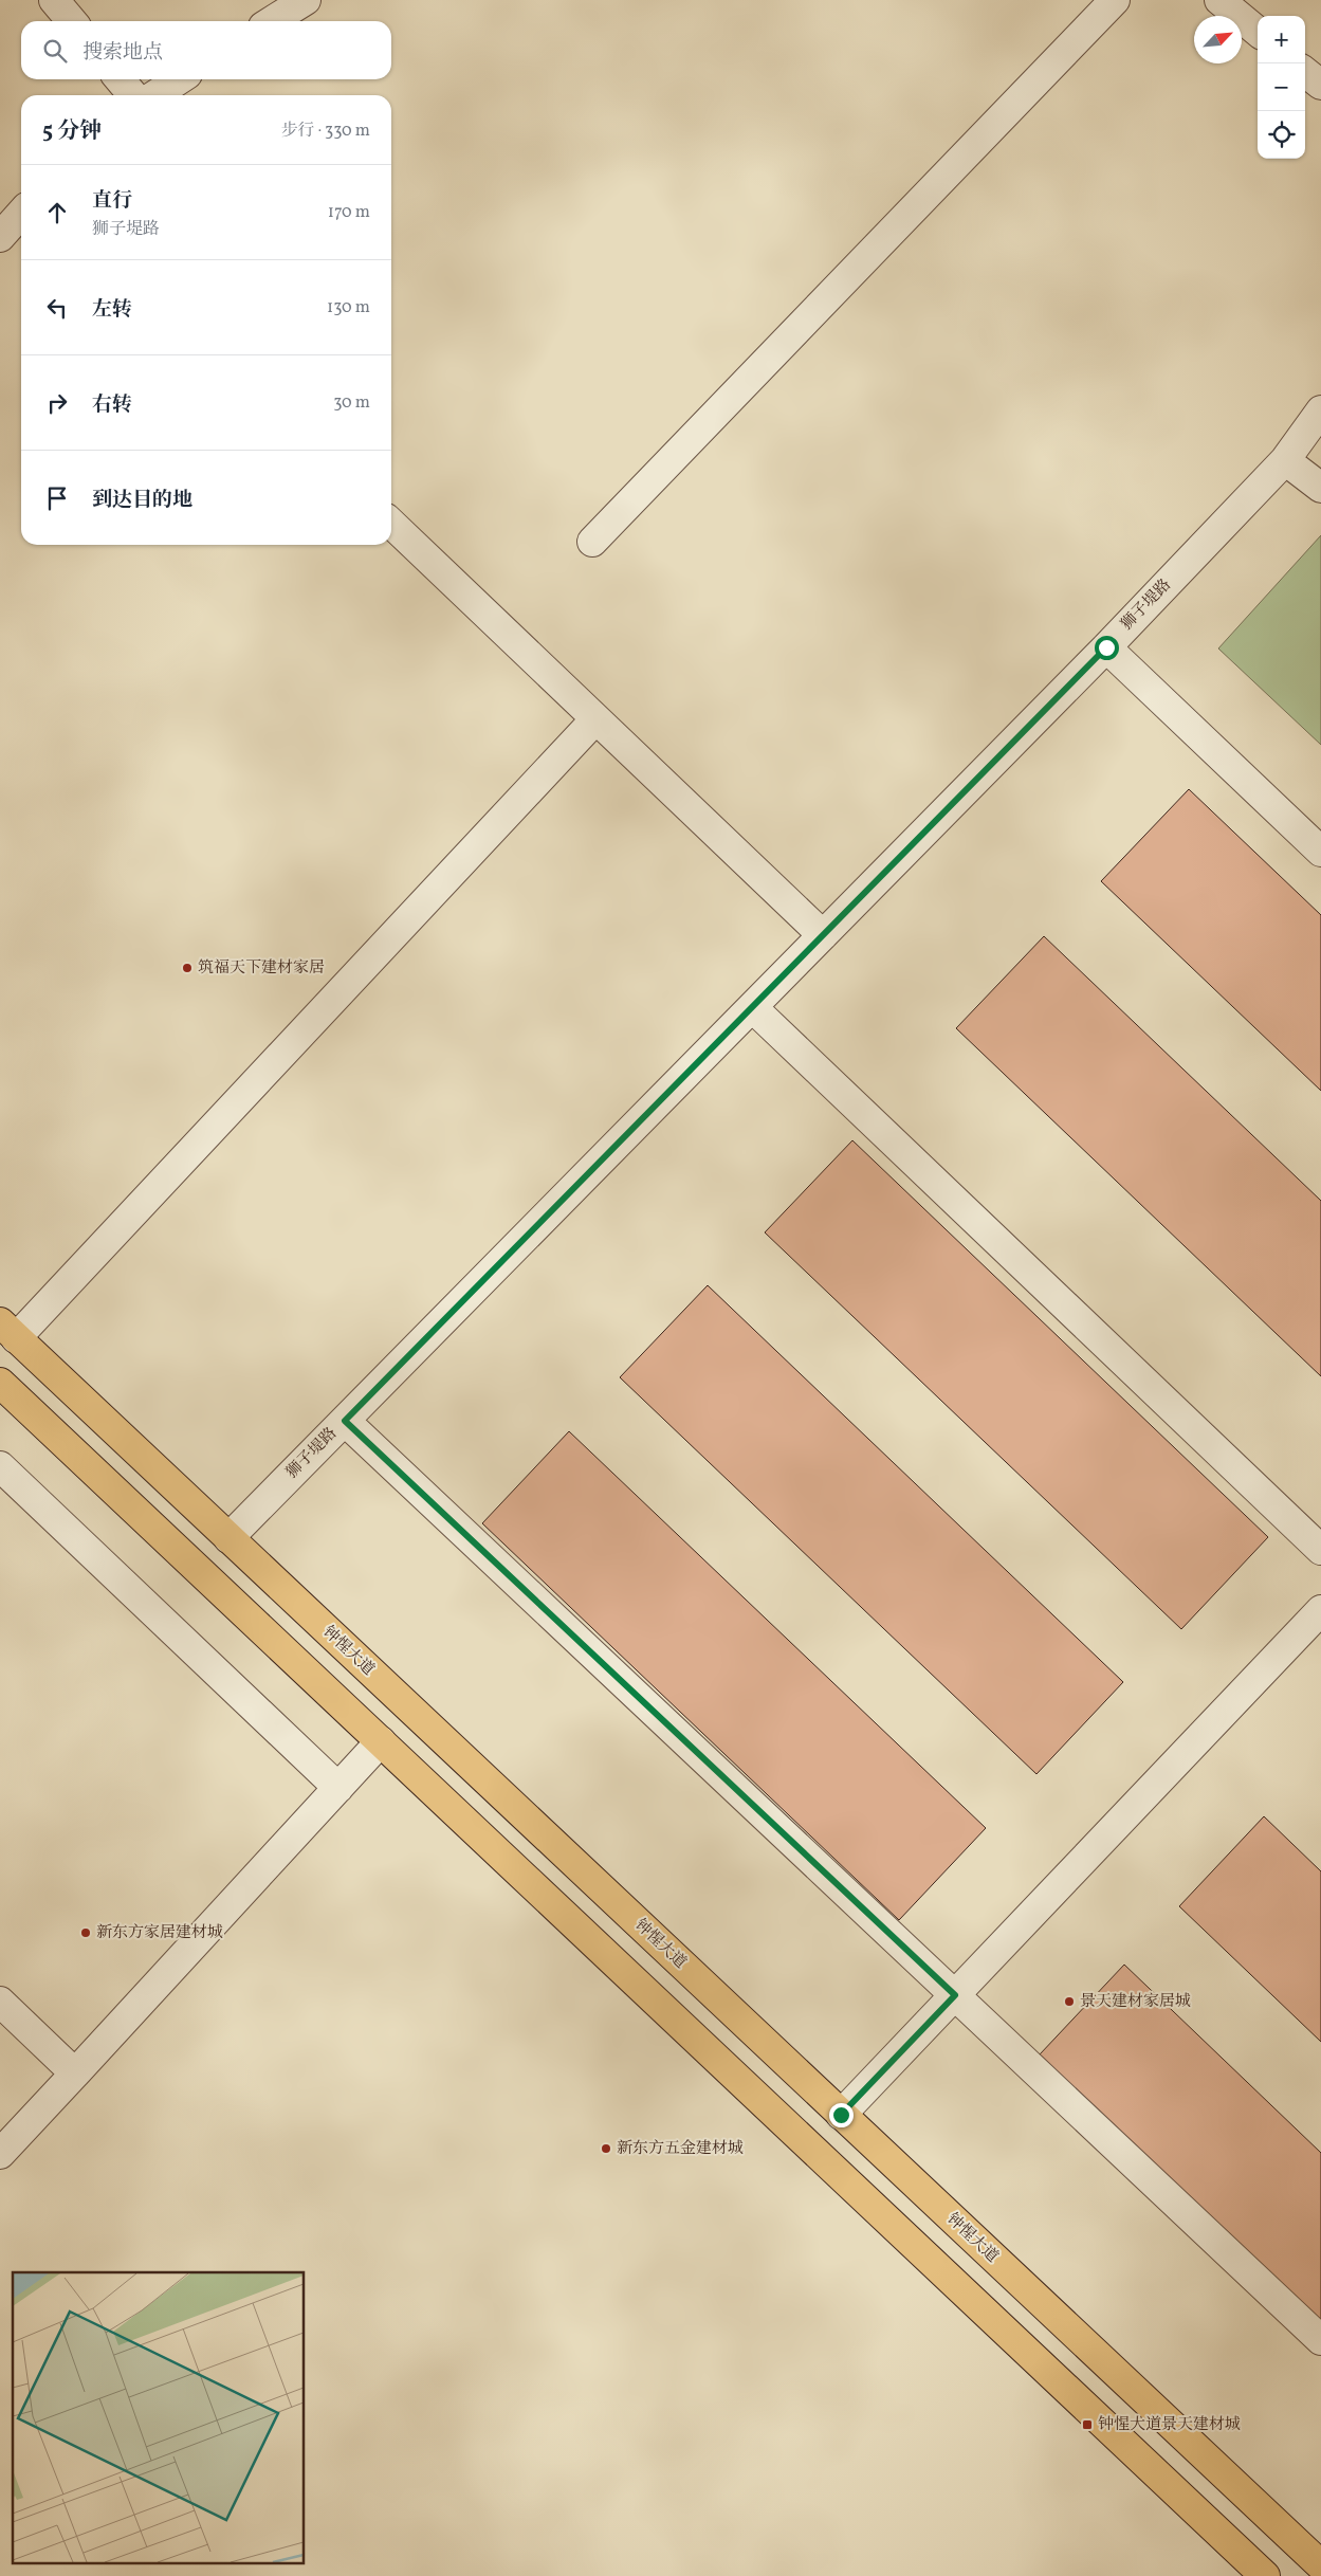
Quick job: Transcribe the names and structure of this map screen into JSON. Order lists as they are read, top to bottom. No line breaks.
{"streets":{"main road":["钟惺大道"],"street":["狮子堤路"]},"crossings":[["狮子堤路","钟惺大道"]],"places":{"other":["筑福天下建材家居","新东方家居建材城","景天建材家居城","新东方五金建材城"],"transit":["钟惺大道景天建材城"]},"north":"top right","page":{"map_buttons":["+","−"],"search":"搜索地点","heading":["5 分钟","步行 · 330 m"],"list":[["直行","狮子堤路","170 m"],["左转","130 m"],["右转","30 m"],"到达目的地"]}}
